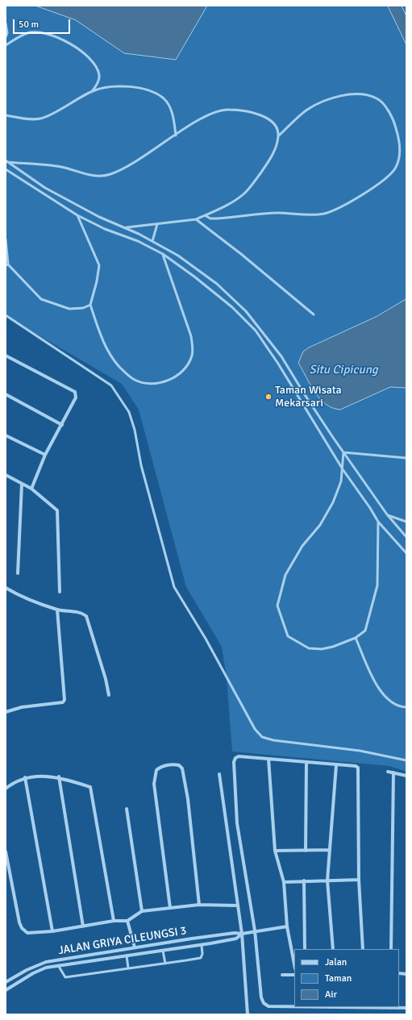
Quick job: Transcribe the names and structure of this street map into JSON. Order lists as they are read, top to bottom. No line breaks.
{"streets":{"street":["JALAN GRIYA CILEUNGSI 3"]},"water":["Situ Cipicung"],"places":["Taman Wisata Mekarsari"],"legend":["Jalan","Taman","Air"],"scale_bar":"50 m"}
